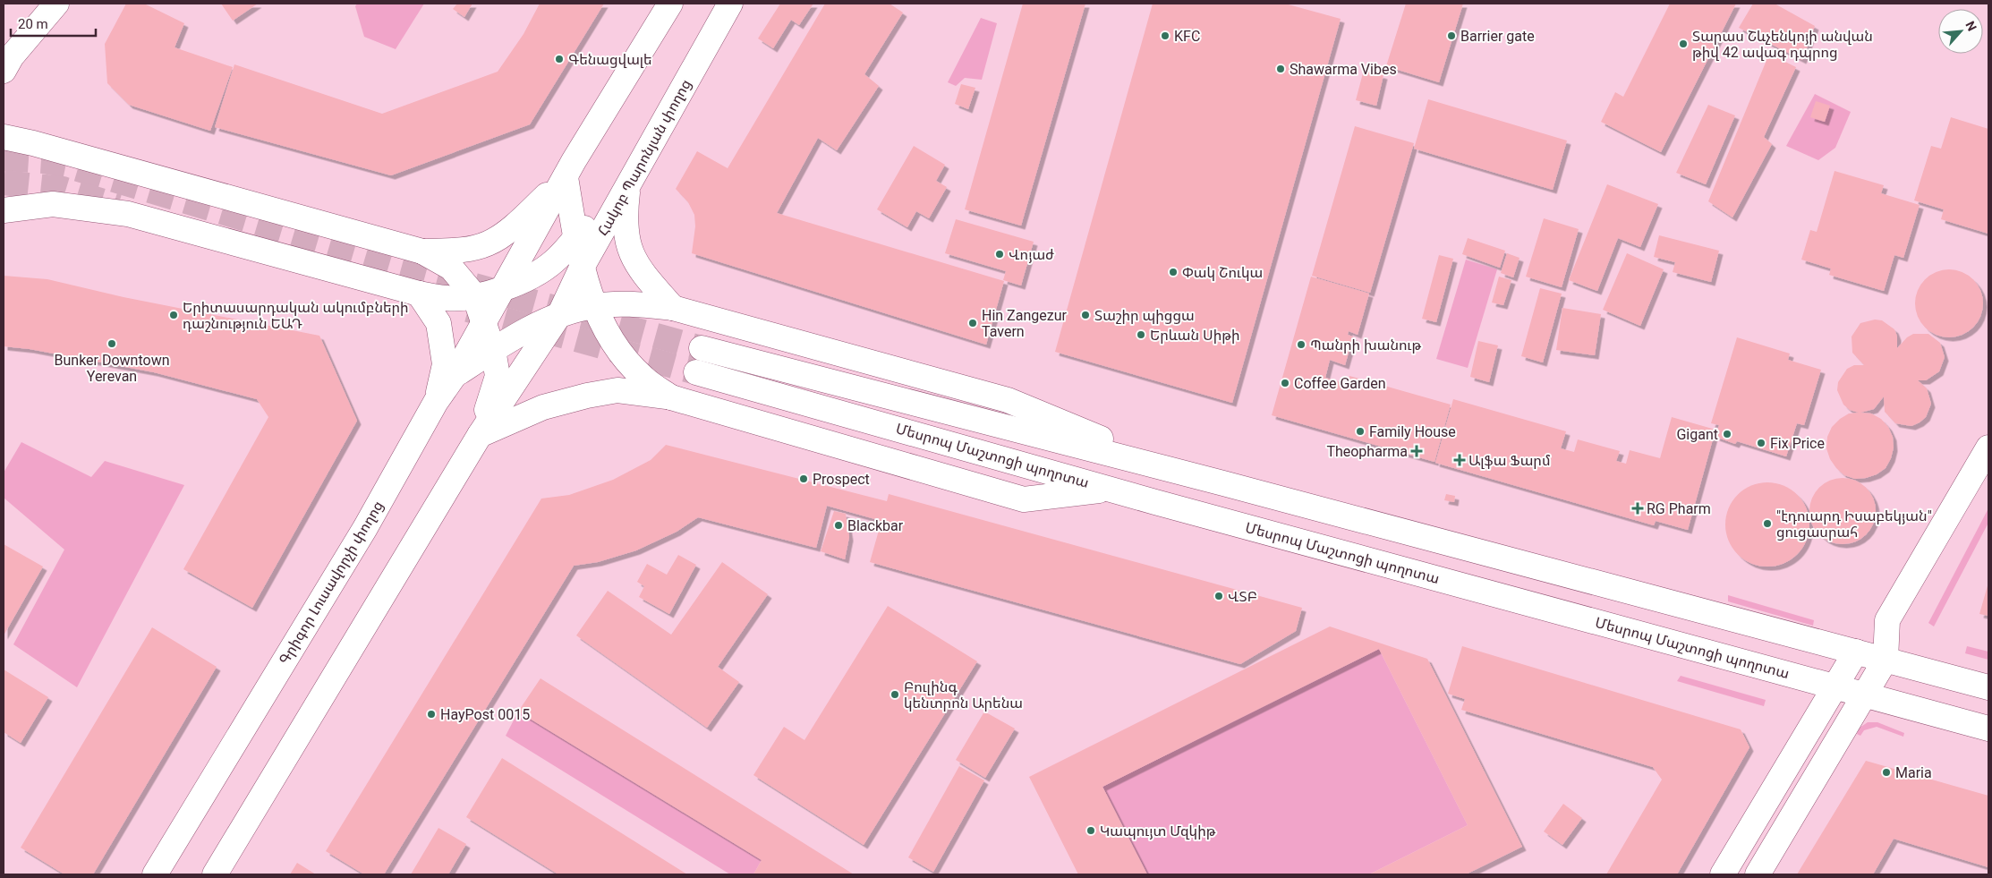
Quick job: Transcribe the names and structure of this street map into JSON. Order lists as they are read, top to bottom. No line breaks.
{"streets":{"main road":["Հակոբ Պարոնյան փողոց","Մեսրոպ Մաշտոցի պողոտա","Գրիգոր Լուսավորչի փողոց"]},"places":{"other":["KFC","Barrier gate","Տարաս Շևչենկոյի անվան թիվ 42 ավագ դպրոց","Գենացվալե","Shawarma Vibes","Վոյաժ","Փակ Շուկա","Երիտասարդական ակումբների դաշնություն ԵԱԴ","Տաշիր պիցցա","Hin Zangezur Tavern","Երևան Սիթի","Bunker Downtown Yerevan","Պանրի խանութ","Coffee Garden","Family House","Gigant","Fix Price","Prospect","\"էդուարդ Իսաբեկյան\" ցուցասրահ","Blackbar","ՎՏԲ","Բուլինգ կենտրոն Արենա","HayPost 0015","Maria","Կապույտ Մզկիթ"],"health":["Theopharma","Ալֆա Ֆարմ","RG Pharm"]},"scale_bar":"20 m","north":"top right"}
